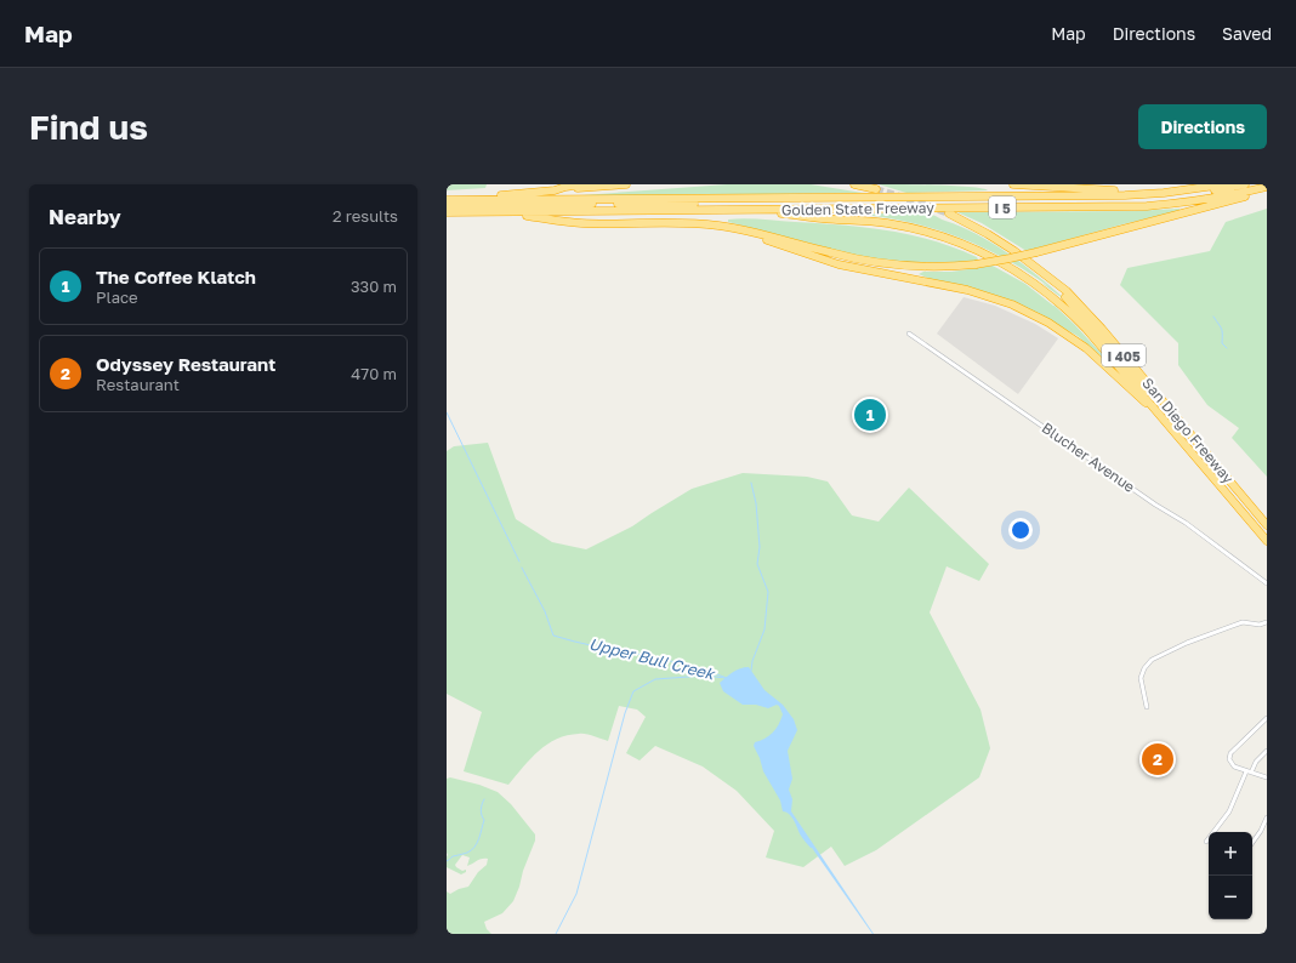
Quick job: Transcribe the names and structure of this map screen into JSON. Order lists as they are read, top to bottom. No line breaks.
{"streets":{"highway":["I 5","Golden State Freeway","I 405","San Diego Freeway"],"street":["Blucher Avenue"]},"water":["Upper Bull Creek"],"page":{"header":"Map","nav":["Map","Directions","Saved"],"buttons":"Directions","title":"Find us","heading":["Nearby","2 results"],"list":[{"mark":"1","name":"The Coffee Klatch","note":"Place","value":"330 m"},{"mark":"2","name":"Odyssey Restaurant","note":"Restaurant","value":"470 m"}],"pins":["1","2"],"map_buttons":["+","−"]}}
